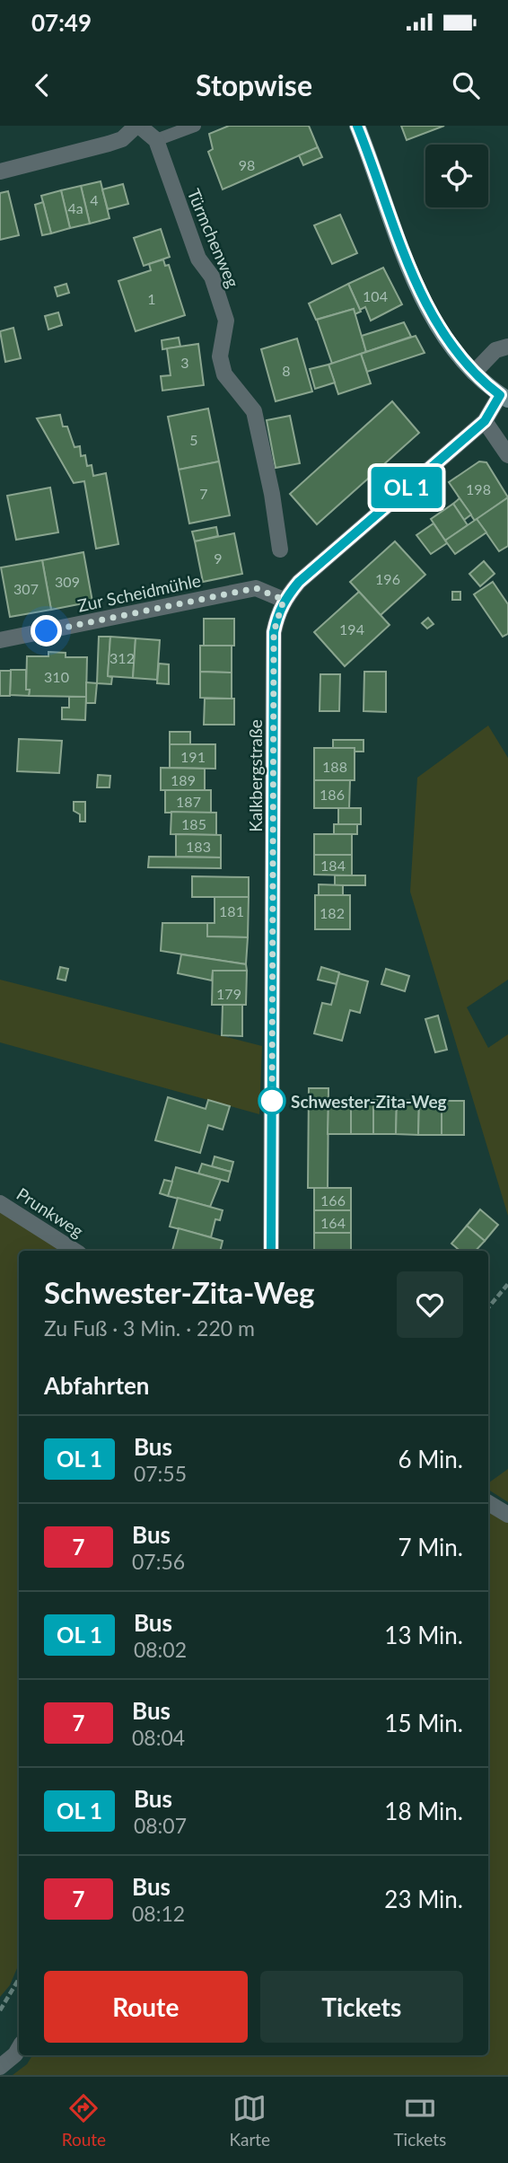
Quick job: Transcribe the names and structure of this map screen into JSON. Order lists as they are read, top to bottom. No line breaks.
{"streets":{"street":["Türmchenweg","Zur Scheidmühle","Kalkbergstraße","Prunkweg"]},"crossings":[["Zur Scheidmühle","Kalkbergstraße"]],"places":["Schwester-Zita-Weg"],"house_numbers":["98","4","4a","104","1","3","8","5","198","7","9","196","309","307","194","312","310","191","188","189","186","187","185","183","184","181","182","179","166","164"],"page":{"status":"07:49","header":"Stopwise","on_map":"OL 1","heading":[["Schwester-Zita-Weg","Zu Fuß · 3 Min. · 220 m"],"Abfahrten"],"list":[{"mark":"OL 1","name":"Bus","note":"07:55","value":"6 Min."},{"mark":"7","name":"Bus","note":"07:56","value":"7 Min."},{"mark":"OL 1","name":"Bus","note":"08:02","value":"13 Min."},{"mark":"7","name":"Bus","note":"08:04","value":"15 Min."},{"mark":"OL 1","name":"Bus","note":"08:07","value":"18 Min."},{"mark":"7","name":"Bus","note":"08:12","value":"23 Min."}],"buttons":["Route","Tickets"],"tabs":["Route","Karte","Tickets"]}}
